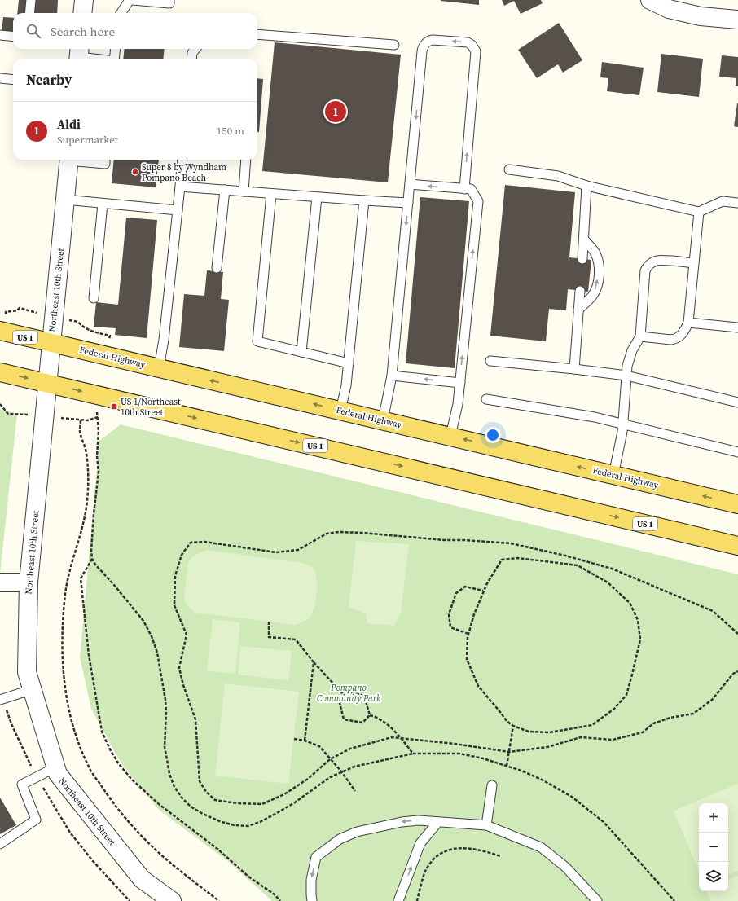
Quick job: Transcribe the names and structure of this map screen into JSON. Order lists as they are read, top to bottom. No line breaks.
{"streets":{"main road":["US 1","Federal Highway"],"street":["Northeast 10th Street"]},"crossings":[["Northeast 10th Street","US 1"],["Northeast 10th Street","Federal Highway"]],"parks":["Pompano Community Park"],"places":{"other":["Super 8 by Wyndham Pompano Beach"],"transit":["US 1/Northeast 10th Street"]},"page":{"search":"Search here","heading":"Nearby","pins":"1","list":[{"mark":"1","name":"Aldi","note":"Supermarket","value":"150 m"}],"map_buttons":["+","−"]}}
